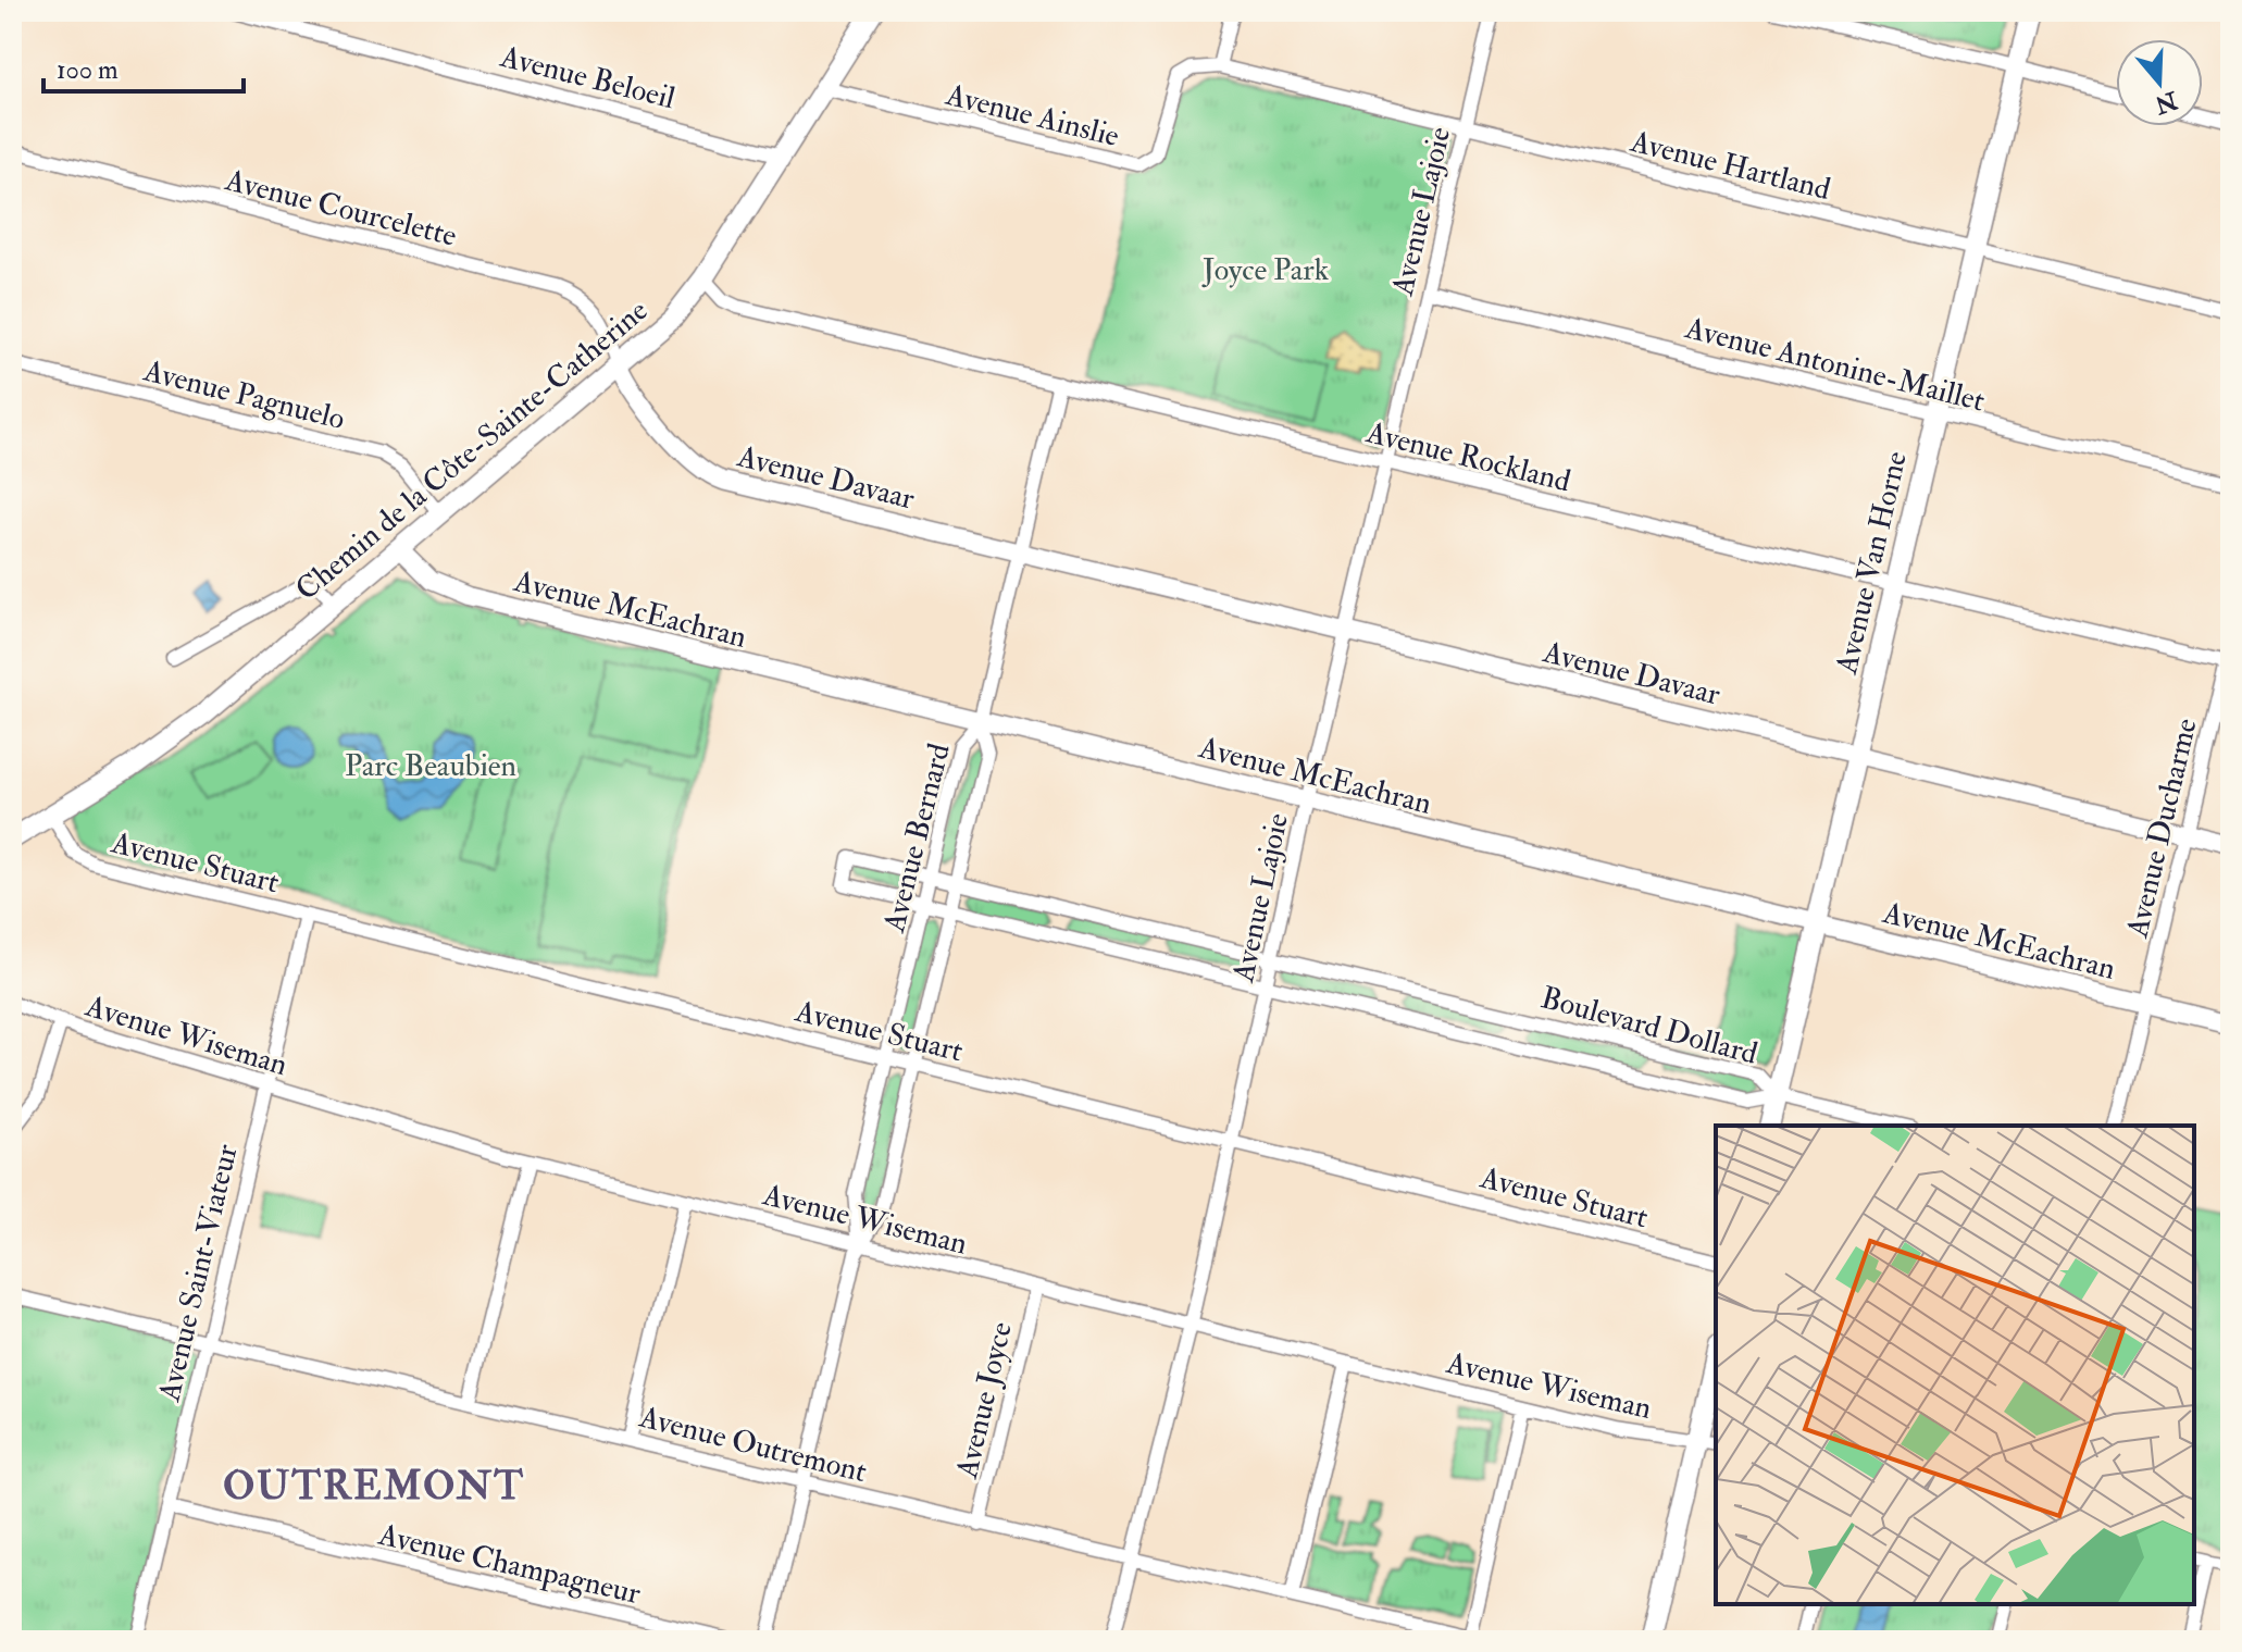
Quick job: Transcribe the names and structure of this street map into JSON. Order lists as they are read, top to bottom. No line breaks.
{"streets":{"main road":["Chemin de la Côte-Sainte-Catherine","Avenue Van Horne"],"street":["Avenue Beloeil","Avenue Ainslie","Avenue Hartland","Avenue Courcelette","Avenue Lajoie","Avenue Antonine-Maillet","Avenue Pagnuelo","Avenue Rockland","Avenue Davaar","Avenue McEachran","Avenue Ducharme","Avenue Bernard","Avenue Stuart","Boulevard Dollard","Avenue Wiseman","Avenue Saint-Viateur","Avenue Joyce","Avenue Outremont","Avenue Champagneur"]},"crossings":[["Avenue Beloeil","Chemin de la Côte-Sainte-Catherine"],["Avenue Ainslie","Avenue Hartland"],["Avenue Ainslie","Chemin de la Côte-Sainte-Catherine"],["Avenue Hartland","Avenue Lajoie"],["Avenue Hartland","Avenue Van Horne"],["Avenue Courcelette","Chemin de la Côte-Sainte-Catherine"],["Avenue Courcelette","Avenue Davaar"],["Avenue Lajoie","Avenue Antonine-Maillet"],["Avenue Lajoie","Avenue Rockland"],["Avenue Lajoie","Avenue Davaar"],["Avenue Lajoie","Avenue McEachran"],["Avenue Lajoie","Avenue Stuart"],["Avenue Lajoie","Boulevard Dollard"],["Avenue Lajoie","Avenue Wiseman"],["Avenue Lajoie","Avenue Outremont"],["Avenue Antonine-Maillet","Avenue Van Horne"],["Avenue Pagnuelo","Chemin de la Côte-Sainte-Catherine"],["Chemin de la Côte-Sainte-Catherine","Avenue Rockland"],["Chemin de la Côte-Sainte-Catherine","Avenue Davaar"],["Chemin de la Côte-Sainte-Catherine","Avenue McEachran"],["Chemin de la Côte-Sainte-Catherine","Avenue Stuart"],["Avenue Rockland","Avenue Van Horne"],["Avenue Rockland","Avenue Ducharme"],["Avenue Davaar","Avenue Van Horne"],["Avenue Davaar","Avenue Ducharme"],["Avenue Van Horne","Avenue McEachran"],["Avenue Van Horne","Boulevard Dollard"],["Avenue McEachran","Avenue Ducharme"],["Avenue McEachran","Avenue Bernard"],["Avenue Bernard","Avenue Stuart"],["Avenue Bernard","Boulevard Dollard"],["Avenue Bernard","Avenue Wiseman"],["Avenue Bernard","Avenue Outremont"],["Avenue Stuart","Avenue Saint-Viateur"],["Avenue Wiseman","Avenue Saint-Viateur"],["Avenue Wiseman","Avenue Joyce"],["Avenue Saint-Viateur","Avenue Outremont"],["Avenue Saint-Viateur","Avenue Champagneur"],["Avenue Joyce","Avenue Outremont"]],"districts":["OUTREMONT"],"parks":["Joyce Park","Parc Beaubien"],"scale_bar":"100 m","north":"bottom"}
